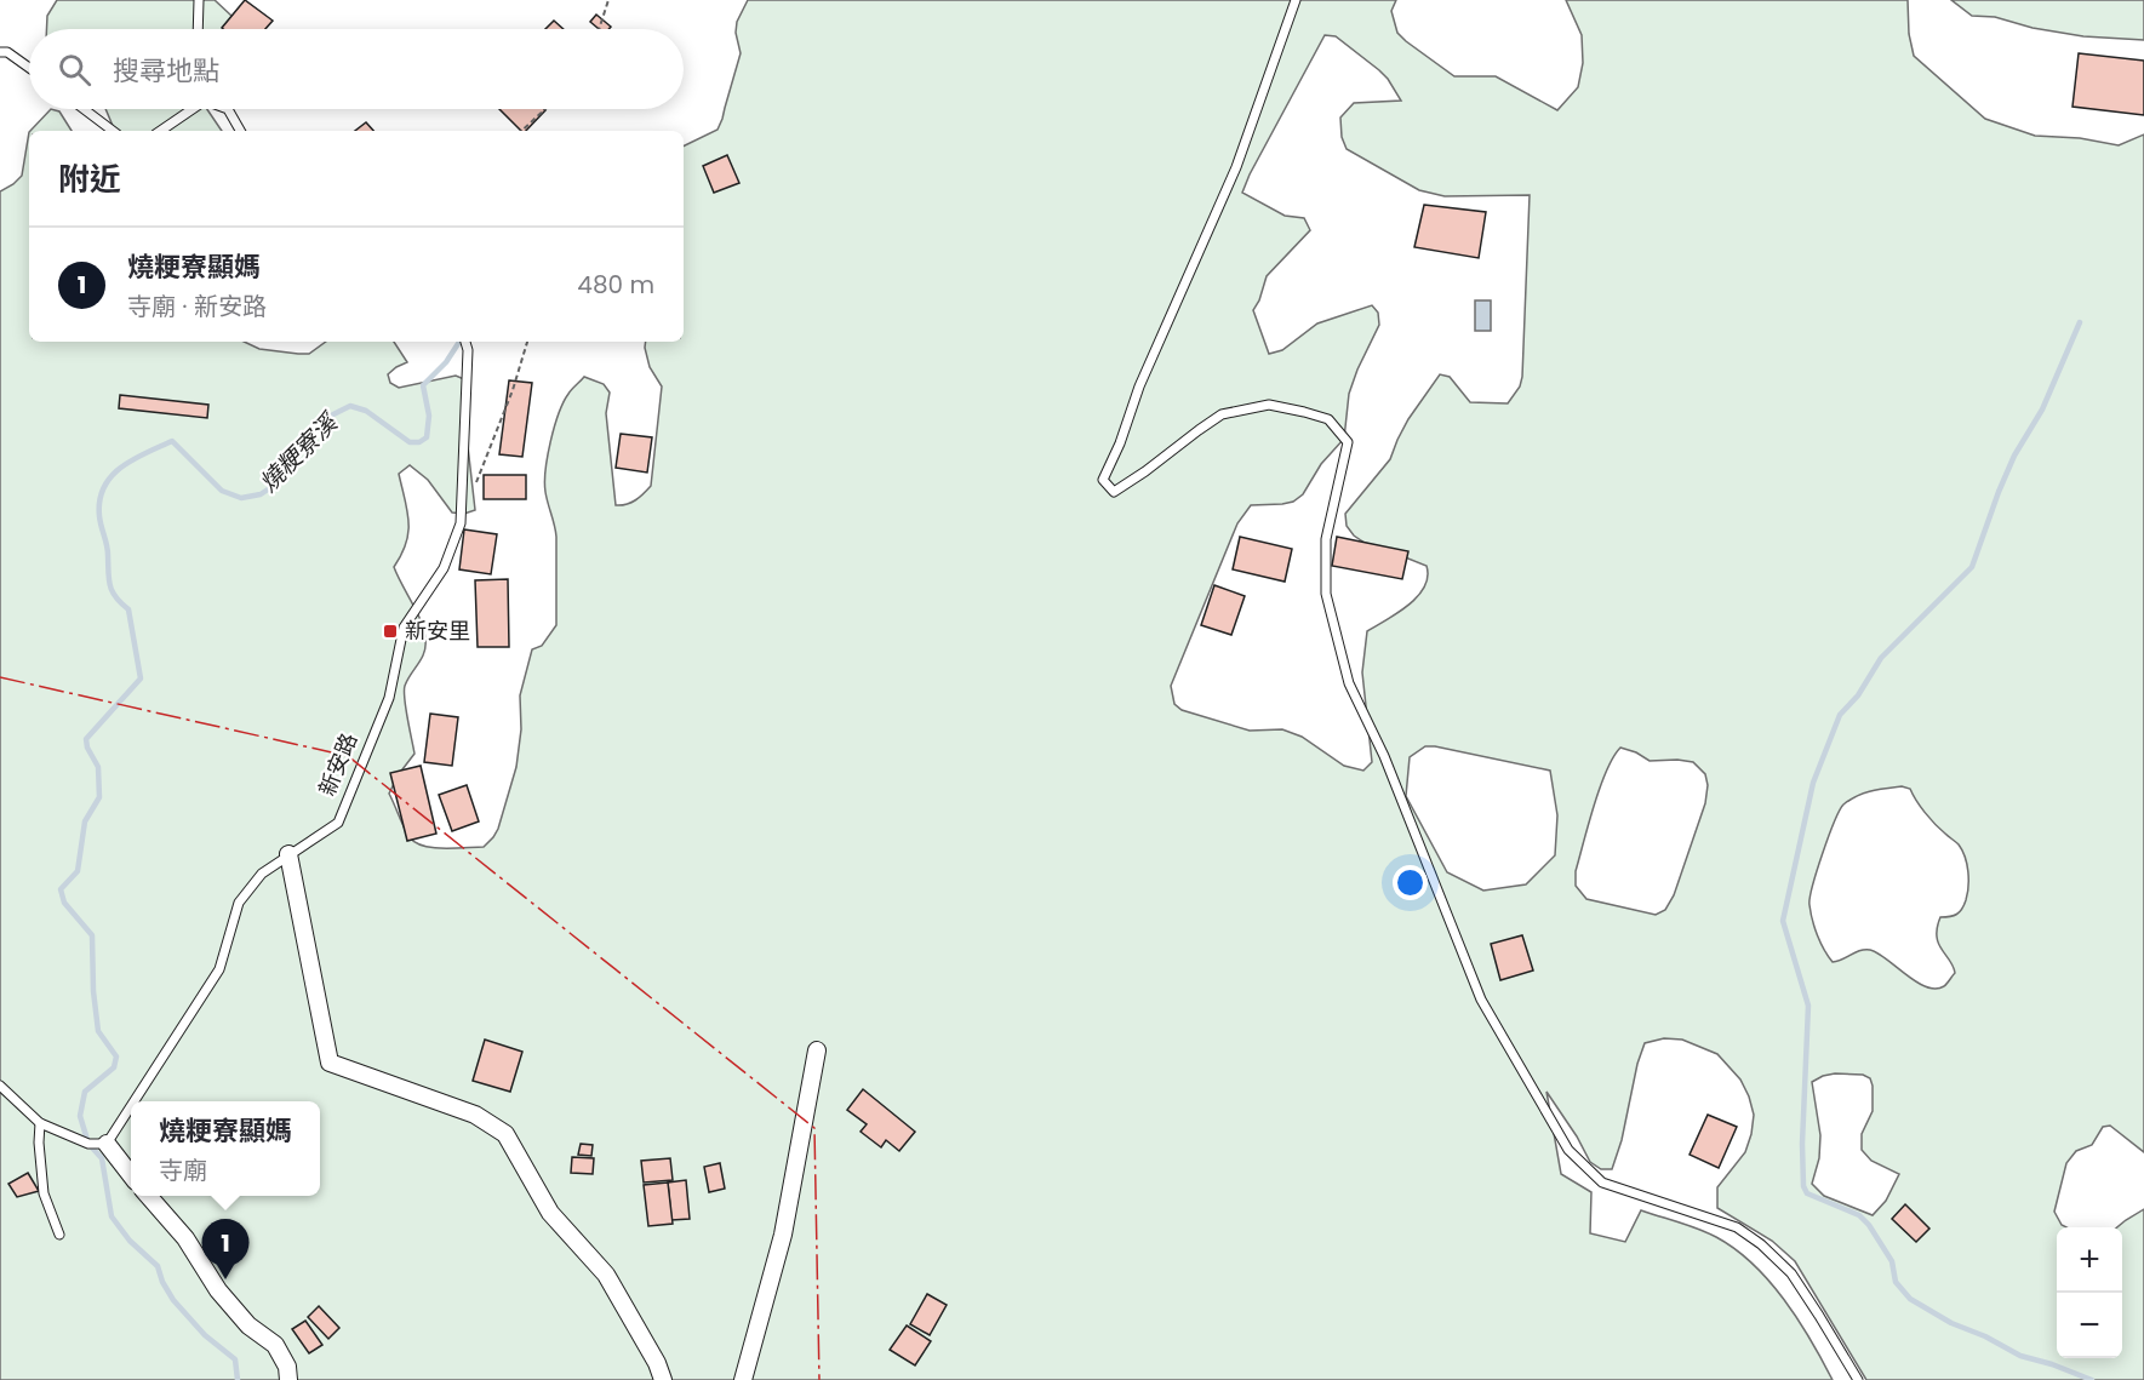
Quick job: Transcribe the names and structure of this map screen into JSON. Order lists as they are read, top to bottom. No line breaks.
{"streets":{"lane":["新安路"]},"water":["燒粳寮溪"],"places":{"transit":["新安里"]},"page":{"search":"搜尋地點","heading":"附近","list":[{"mark":"1","name":"燒粳寮顯媽","note":"寺廟 · 新安路","value":"480 m"}],"popup":["燒粳寮顯媽","寺廟"],"pins":"1","map_buttons":["+","−"]}}
